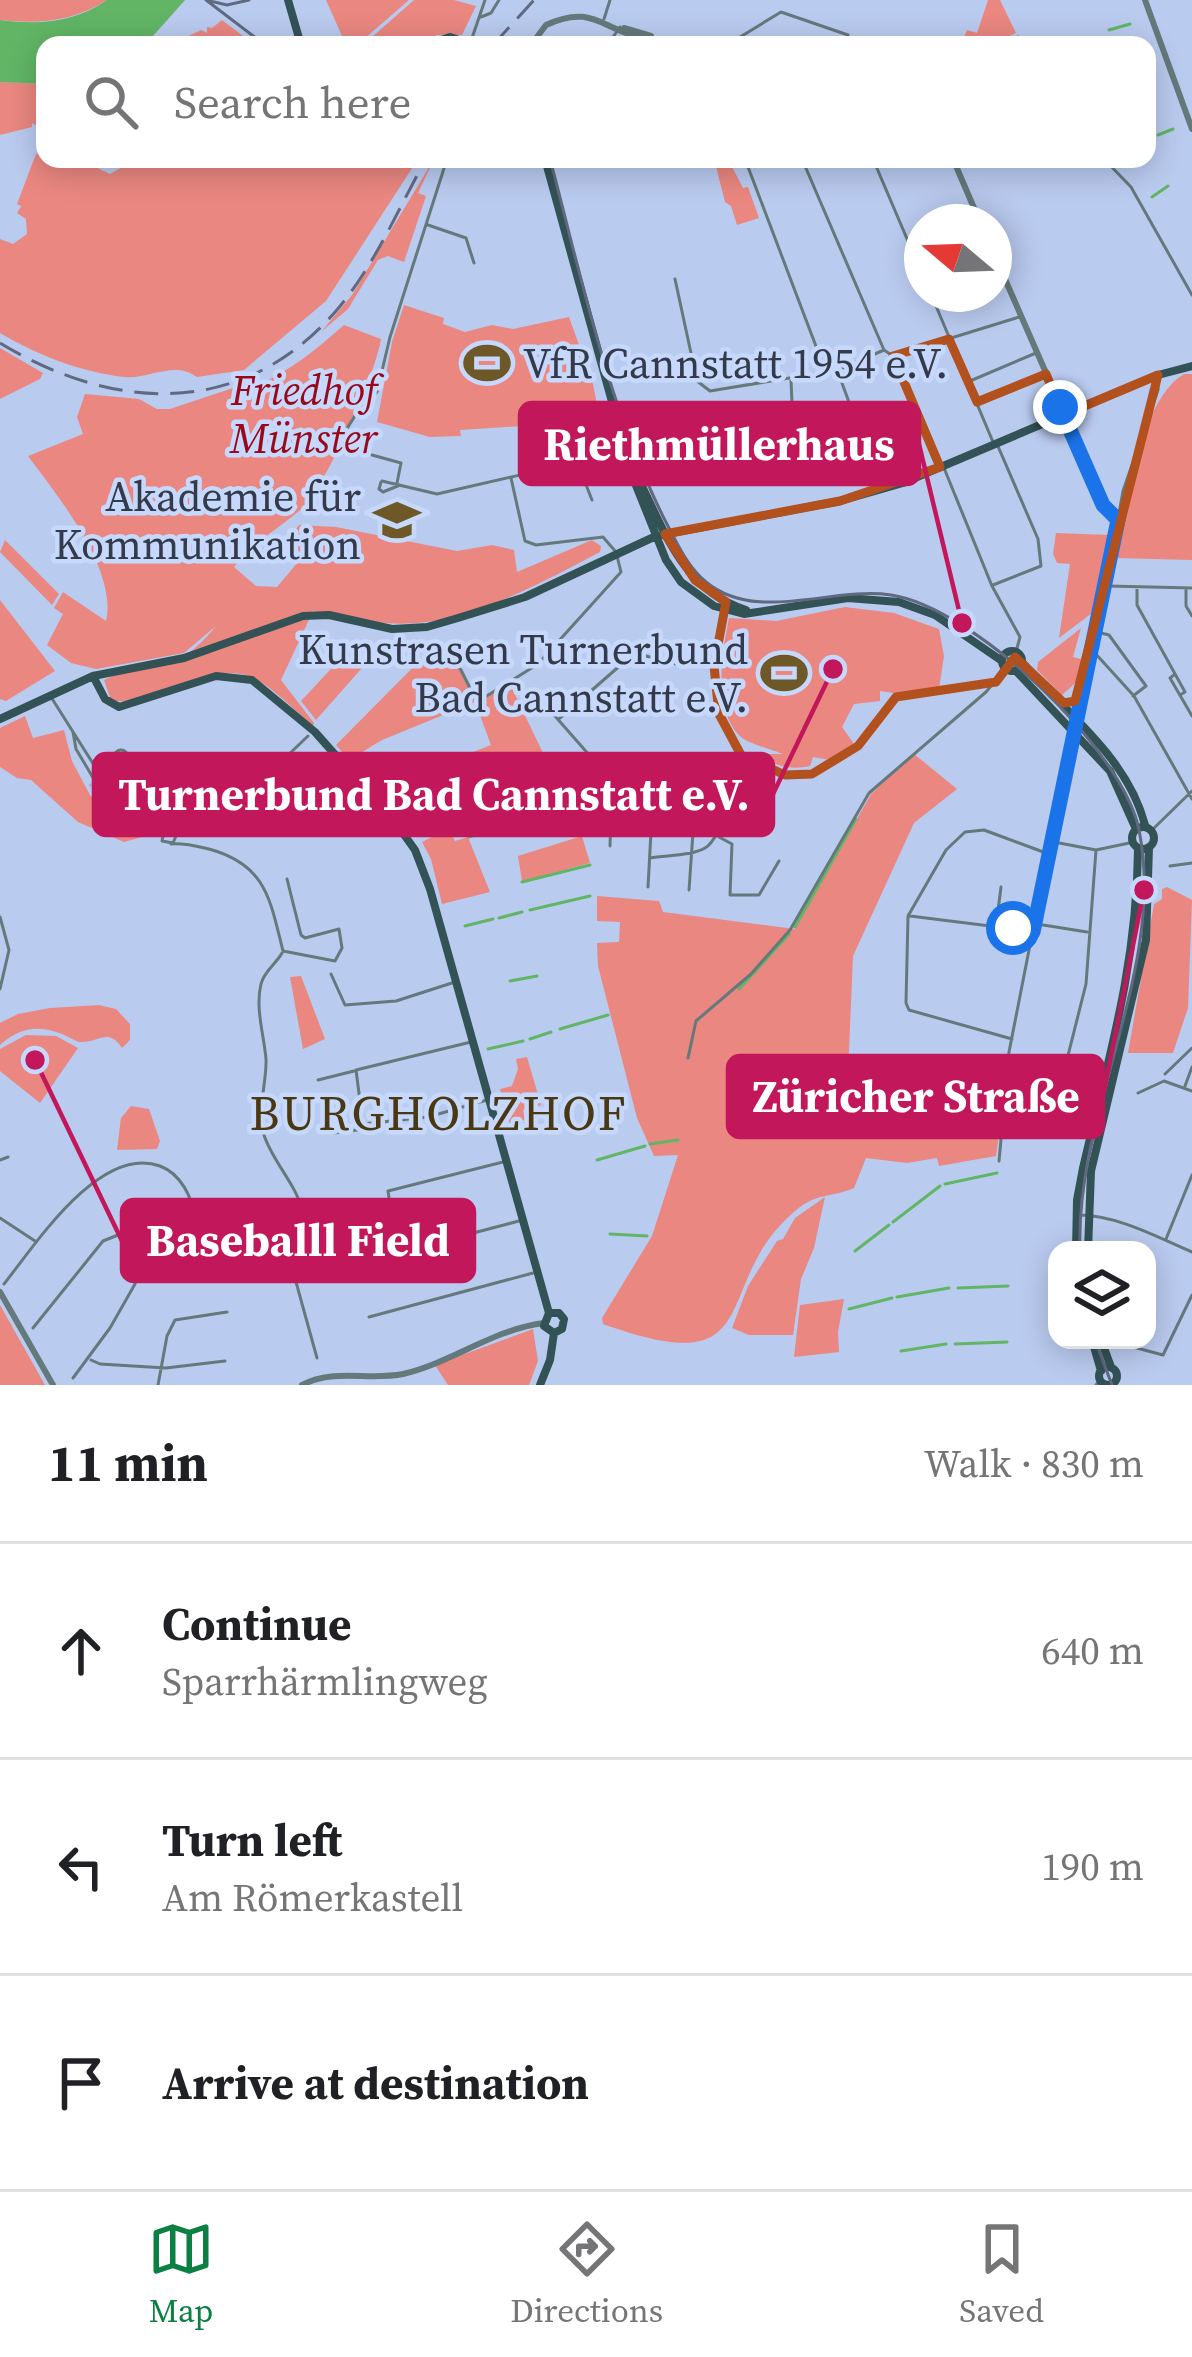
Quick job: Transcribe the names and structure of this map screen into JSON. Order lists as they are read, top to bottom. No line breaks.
{"districts":["BURGHOLZHOF"],"parks":["Friedhof Münster"],"places":{"sports":["VfR Cannstatt 1954 e.V.","Kunstrasen Turnerbund Bad Cannstatt e.V."],"school or university":["Akademie für Kommunikation"],"other":["Riethmüllerhaus","Turnerbund Bad Cannstatt e.V.","Züricher Straße","Baseballl Field"]},"north":"left","page":{"search":"Search here","heading":["11 min","Walk · 830 m"],"list":[["Continue","Sparrhärmlingweg","640 m"],["Turn left","Am Römerkastell","190 m"],"Arrive at destination"],"nav":["Map","Directions","Saved"]}}
